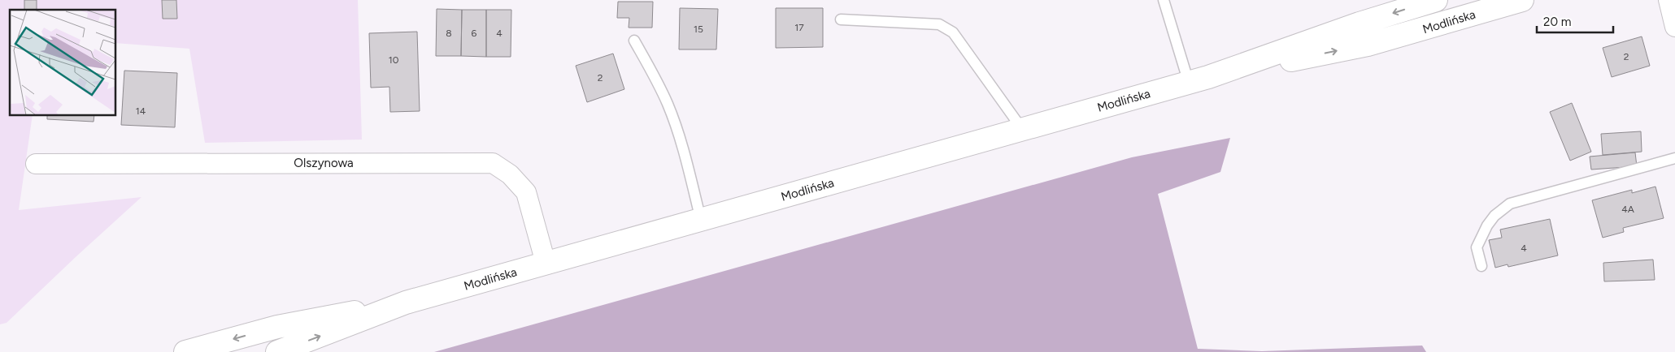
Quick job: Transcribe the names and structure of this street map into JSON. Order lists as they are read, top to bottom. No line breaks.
{"streets":{"main road":["Modlińska"],"street":["Olszynowa"]},"crossings":[["Modlińska","Olszynowa"]],"house_numbers":["17","15","8","6","4","2","10","2","14","4A","4"],"scale_bar":"20 m"}
